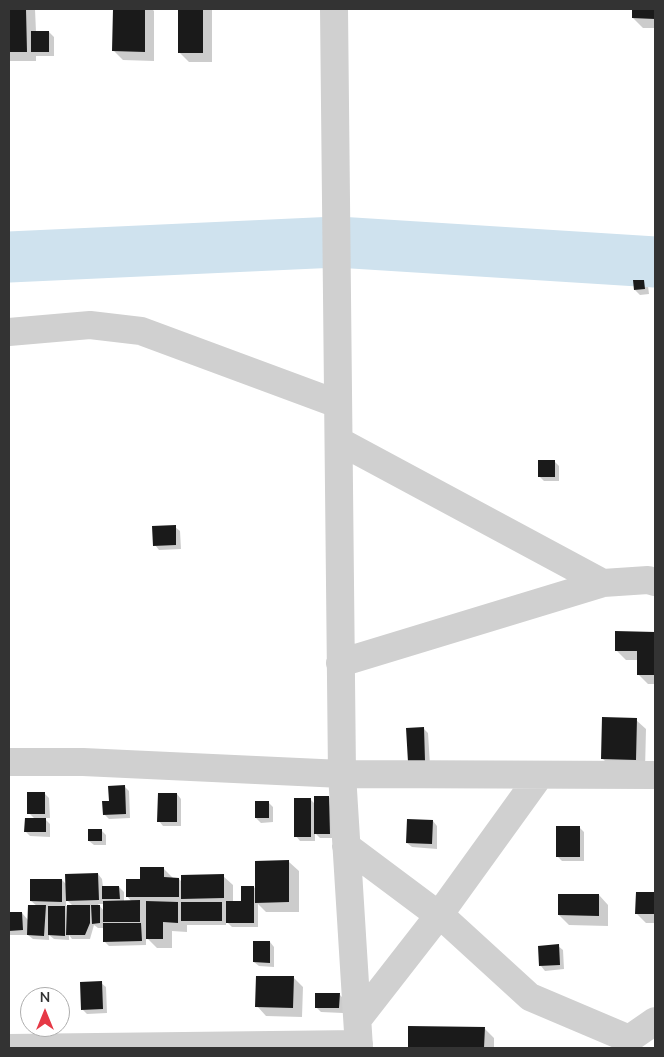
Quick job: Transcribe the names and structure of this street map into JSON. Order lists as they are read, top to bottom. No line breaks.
{"north":"top"}
